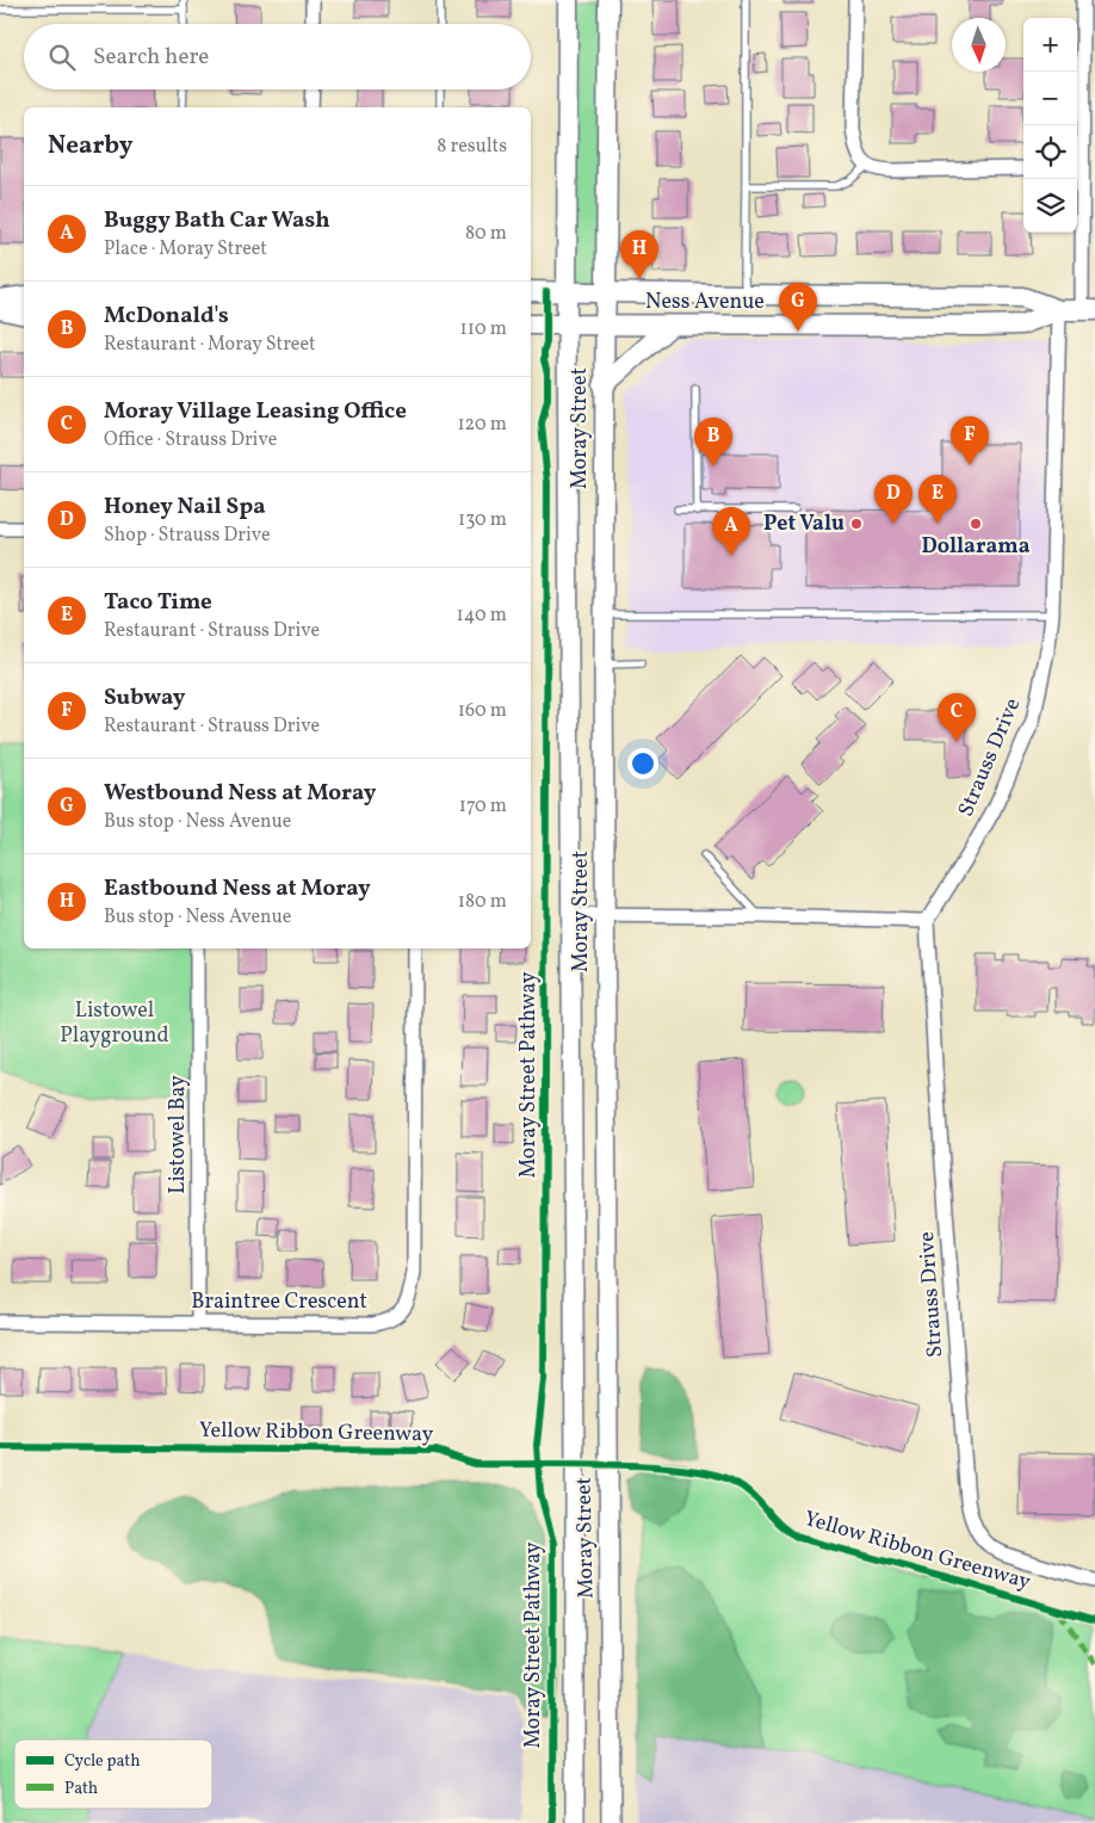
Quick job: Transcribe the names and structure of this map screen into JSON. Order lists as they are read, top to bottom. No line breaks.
{"streets":{"main road":["Ness Avenue","Moray Street"],"street":["Strauss Drive","Listowel Bay","Braintree Crescent"],"cycle path":["Moray Street Pathway","Yellow Ribbon Greenway"]},"crossings":[["Ness Avenue","Moray Street"],["Ness Avenue","Strauss Drive"],["Listowel Bay","Braintree Crescent"]],"parks":["Listowel Playground"],"places":["Pet Valu","Dollarama"],"legend":["Cycle path","Path"],"north":"bottom","page":{"map_buttons":["+","−"],"search":"Search here","heading":["Nearby","8 results"],"list":[{"mark":"A","name":"Buggy Bath Car Wash","note":"Place · Moray Street","value":"80 m"},{"mark":"B","name":"McDonald's","note":"Restaurant · Moray Street","value":"110 m"},{"mark":"C","name":"Moray Village Leasing Office","note":"Office · Strauss Drive","value":"120 m"},{"mark":"D","name":"Honey Nail Spa","note":"Shop · Strauss Drive","value":"130 m"},{"mark":"E","name":"Taco Time","note":"Restaurant · Strauss Drive","value":"140 m"},{"mark":"F","name":"Subway","note":"Restaurant · Strauss Drive","value":"160 m"},{"mark":"G","name":"Westbound Ness at Moray","note":"Bus stop · Ness Avenue","value":"170 m"},{"mark":"H","name":"Eastbound Ness at Moray","note":"Bus stop · Ness Avenue","value":"180 m"}],"pins":["H","G","F","B","D","E","A","C"]}}
